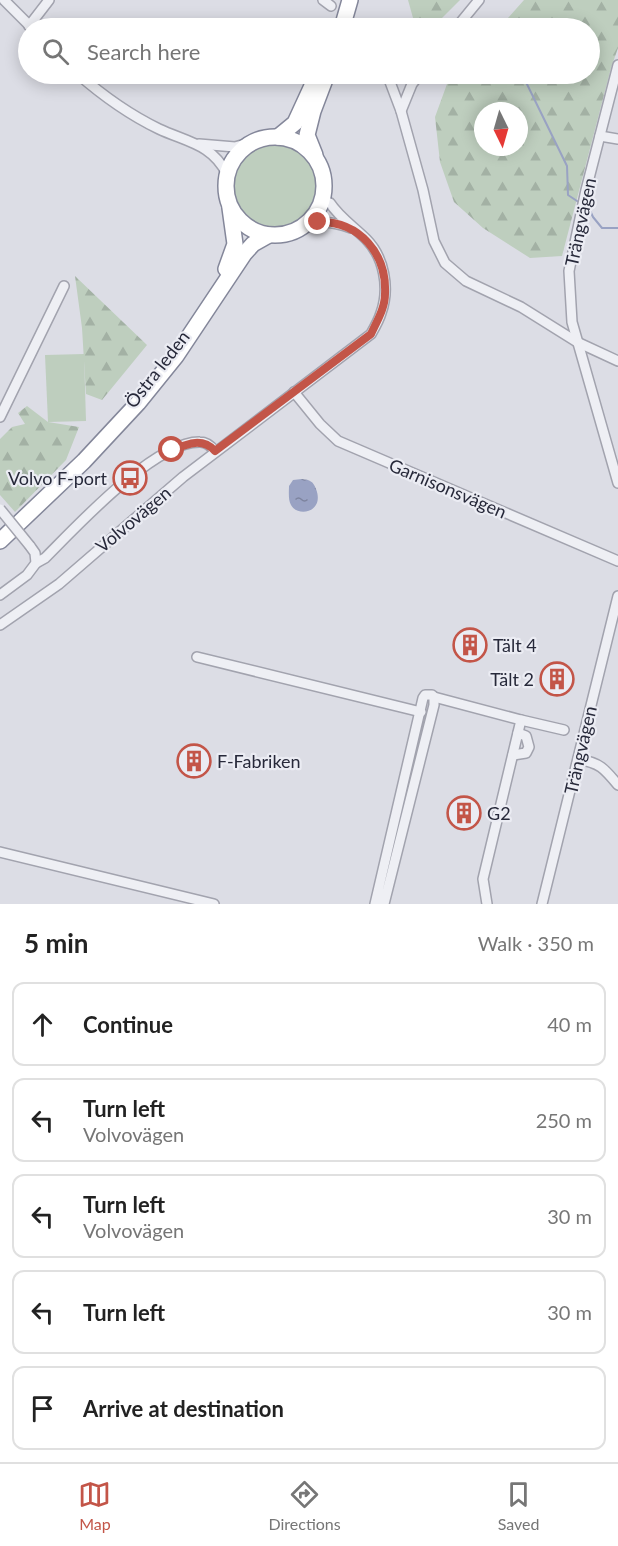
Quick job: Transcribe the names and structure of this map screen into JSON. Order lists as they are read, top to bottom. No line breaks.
{"streets":{"highway":["Östra leden"],"street":["Trängvägen","Garnisonsvägen","Volvovägen"]},"crossings":[["Östra leden","Volvovägen"],["Garnisonsvägen","Volvovägen"]],"places":{"bus stop":["Volvo F-port"],"building":["Tält 4","Tält 2","F-Fabriken","G2"]},"north":"bottom","page":{"search":"Search here","heading":["5 min","Walk · 350 m"],"list":[["Continue","40 m"],["Turn left","Volvovägen","250 m"],["Turn left","Volvovägen","30 m"],["Turn left","30 m"],"Arrive at destination"],"nav":["Map","Directions","Saved"]}}
